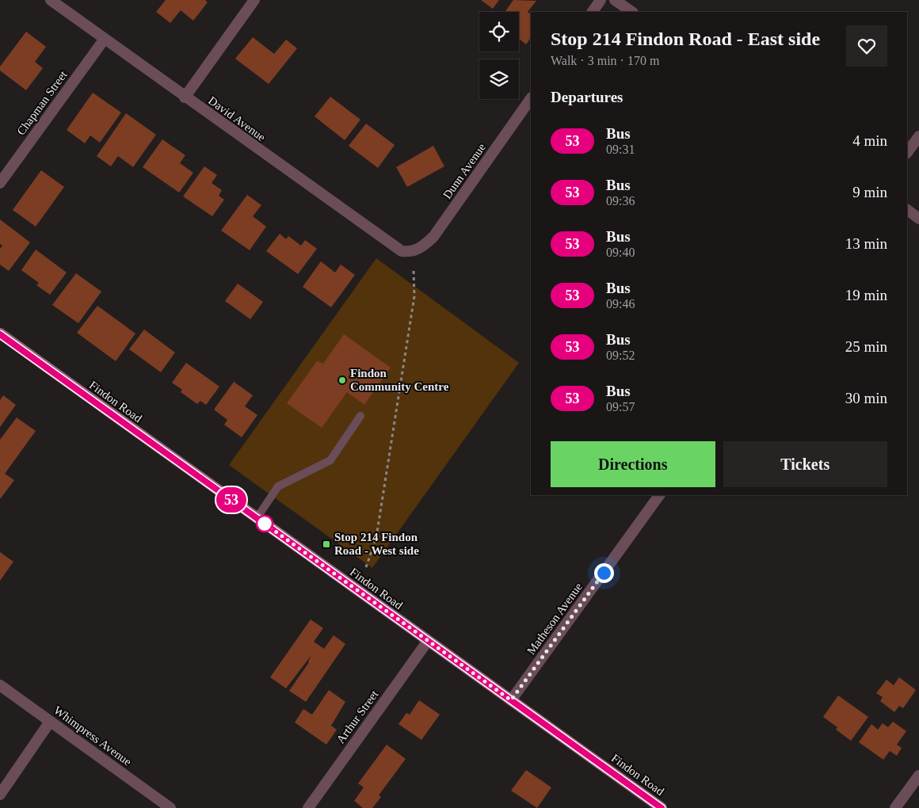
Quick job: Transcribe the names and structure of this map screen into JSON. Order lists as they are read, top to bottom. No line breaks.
{"streets":{"main road":["Findon Road"],"street":["Chapman Street","David Avenue","Dunn Avenue","Matheson Avenue","Arthur Street","Whimpress Avenue"]},"crossings":[["Chapman Street","David Avenue"],["David Avenue","Dunn Avenue"],["Findon Road","Matheson Avenue"],["Findon Road","Arthur Street"]],"places":{"other":["Findon Community Centre"],"transit":["Stop 214 Findon Road - West side"]},"lines":["bus line 53"],"page":{"on_map":"53","heading":[["Stop 214 Findon Road - East side","Walk · 3 min · 170 m"],"Departures"],"list":[{"mark":"53","name":"Bus","note":"09:31","value":"4 min"},{"mark":"53","name":"Bus","note":"09:36","value":"9 min"},{"mark":"53","name":"Bus","note":"09:40","value":"13 min"},{"mark":"53","name":"Bus","note":"09:46","value":"19 min"},{"mark":"53","name":"Bus","note":"09:52","value":"25 min"},{"mark":"53","name":"Bus","note":"09:57","value":"30 min"}],"buttons":["Directions","Tickets"]}}
